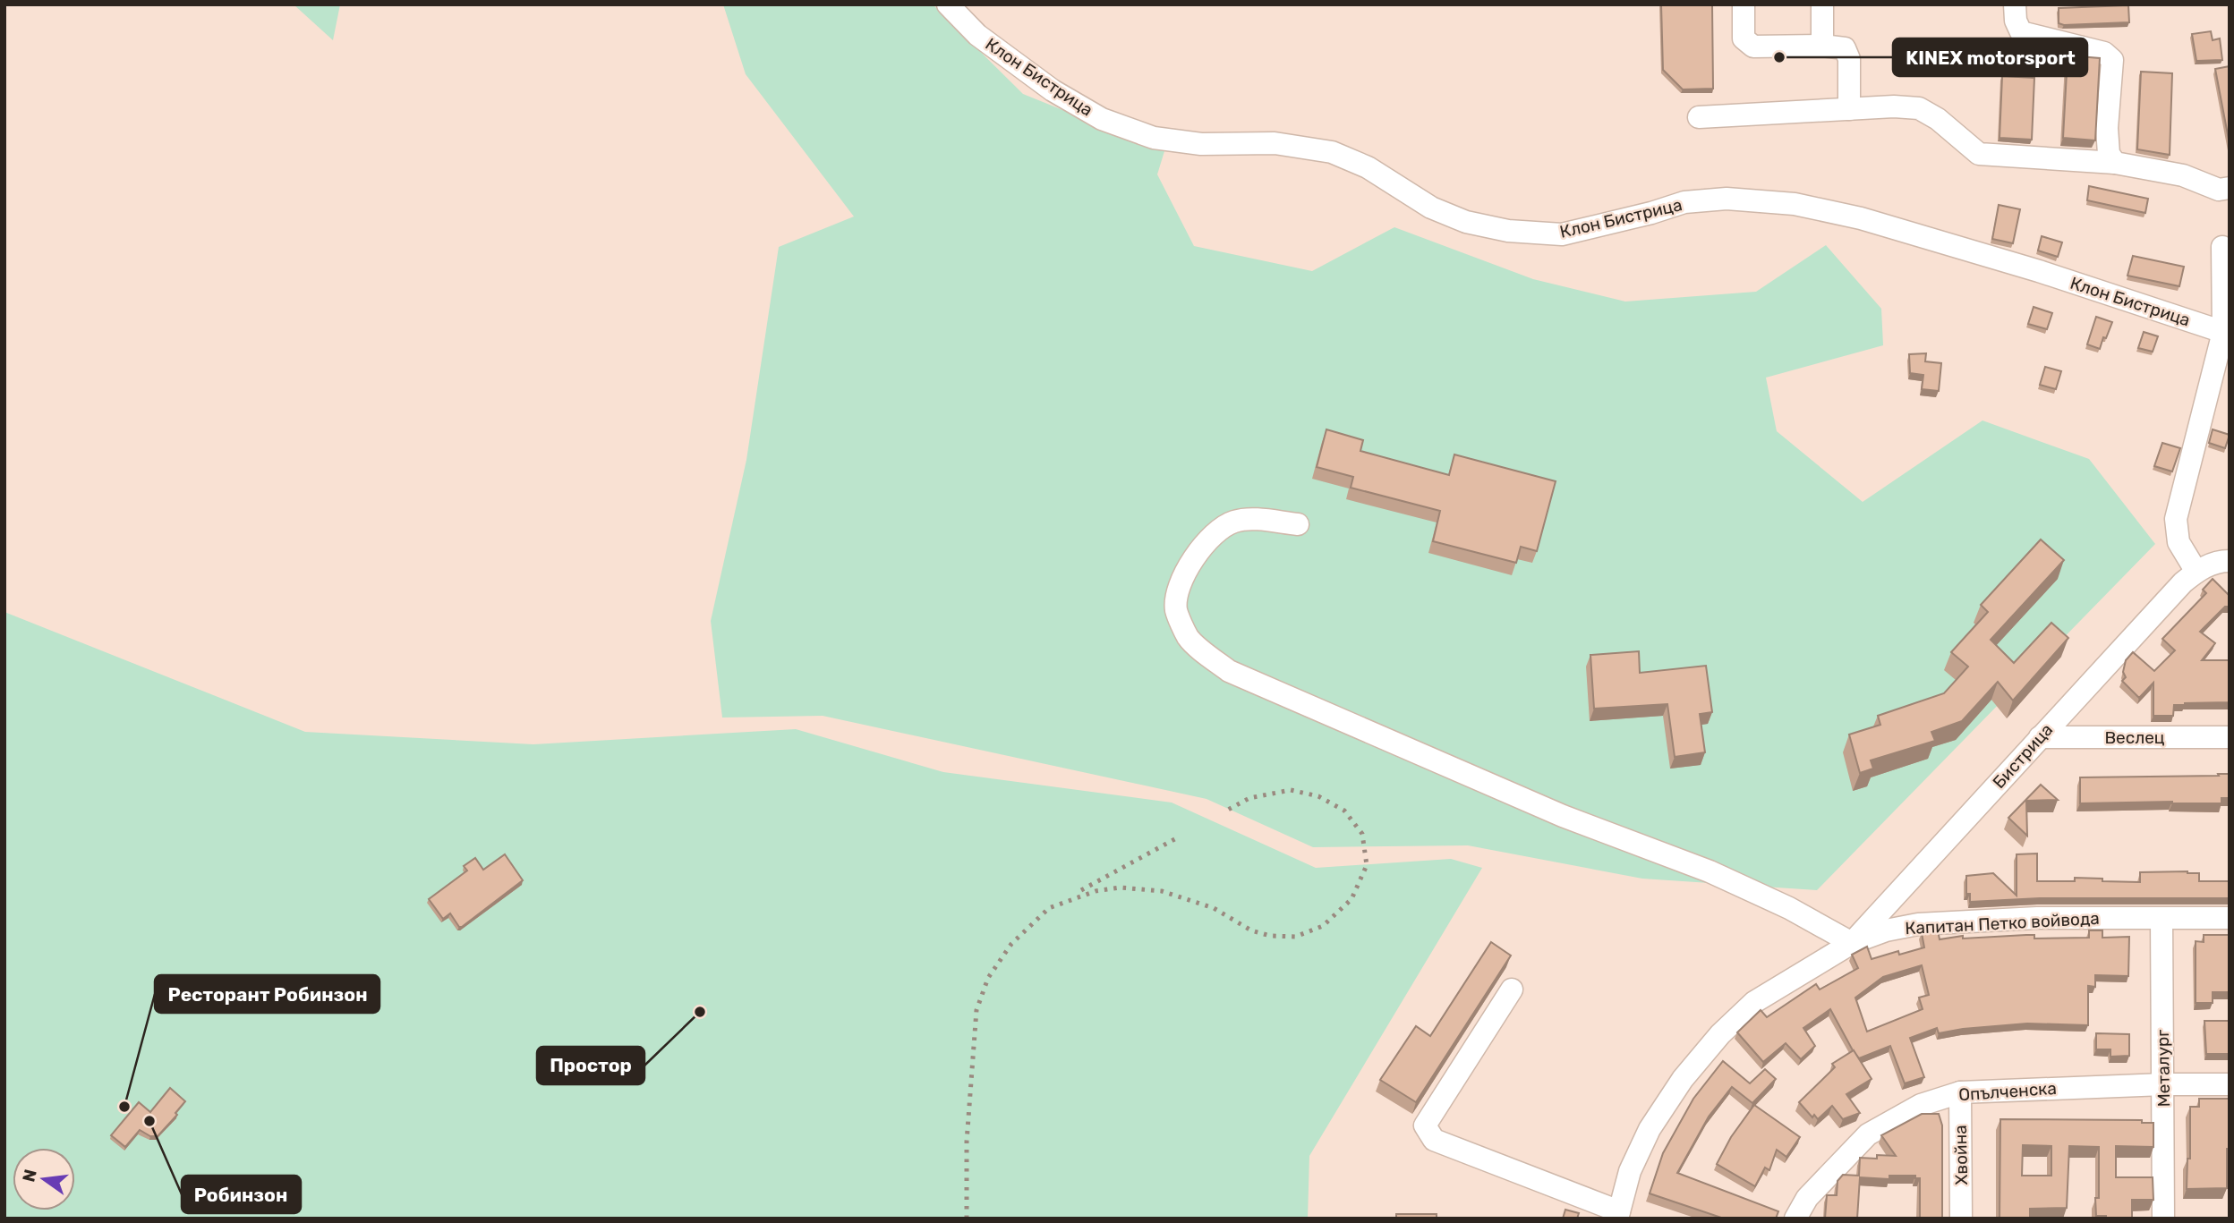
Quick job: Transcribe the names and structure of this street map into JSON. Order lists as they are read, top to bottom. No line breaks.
{"streets":{"street":["Клон Бистрица","Веслец","Бистрица","Капитан Петко войвода","Металург","Опълченска","Хвойна"]},"crossings":[["Веслец","Бистрица"],["Бистрица","Капитан Петко войвода"],["Капитан Петко войвода","Металург"],["Металург","Опълченска"],["Опълченска","Хвойна"]],"places":["KINEX motorsport","Простор","Ресторант Робинзон","Робинзон"],"north":"left"}
